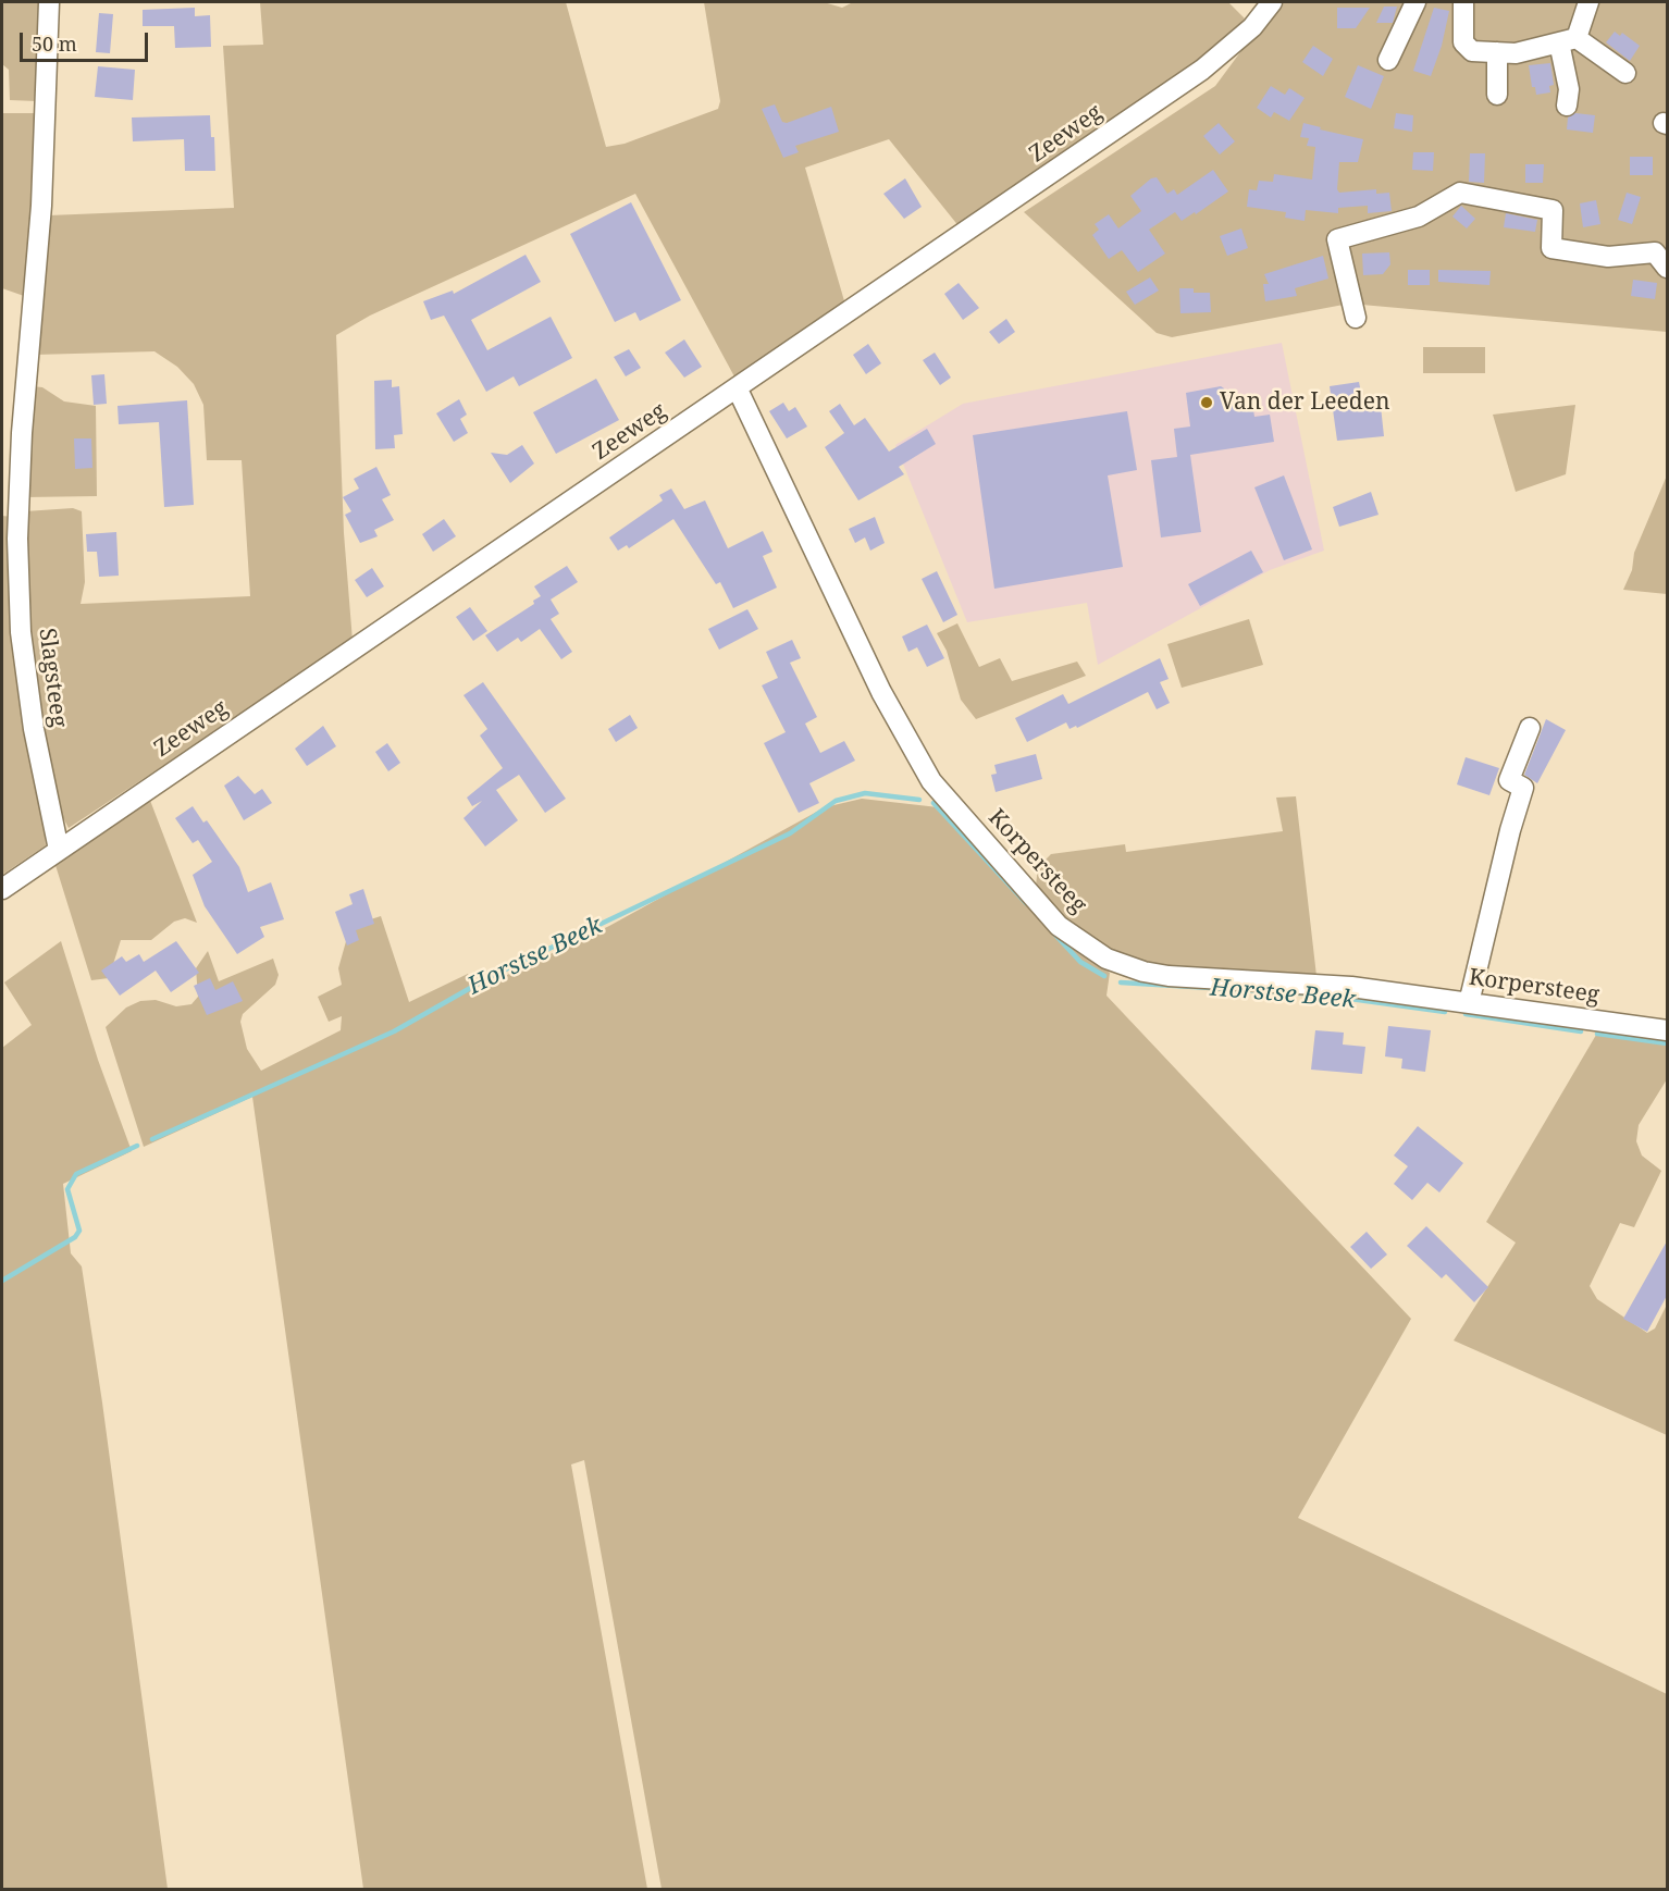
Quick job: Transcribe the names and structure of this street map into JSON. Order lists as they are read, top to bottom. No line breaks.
{"streets":{"street":["Zeeweg","Slagsteeg","Korpersteeg"]},"crossings":[["Zeeweg","Slagsteeg"],["Zeeweg","Korpersteeg"]],"water":["Horstse Beek"],"places":["Van der Leeden"],"scale_bar":"50 m"}
